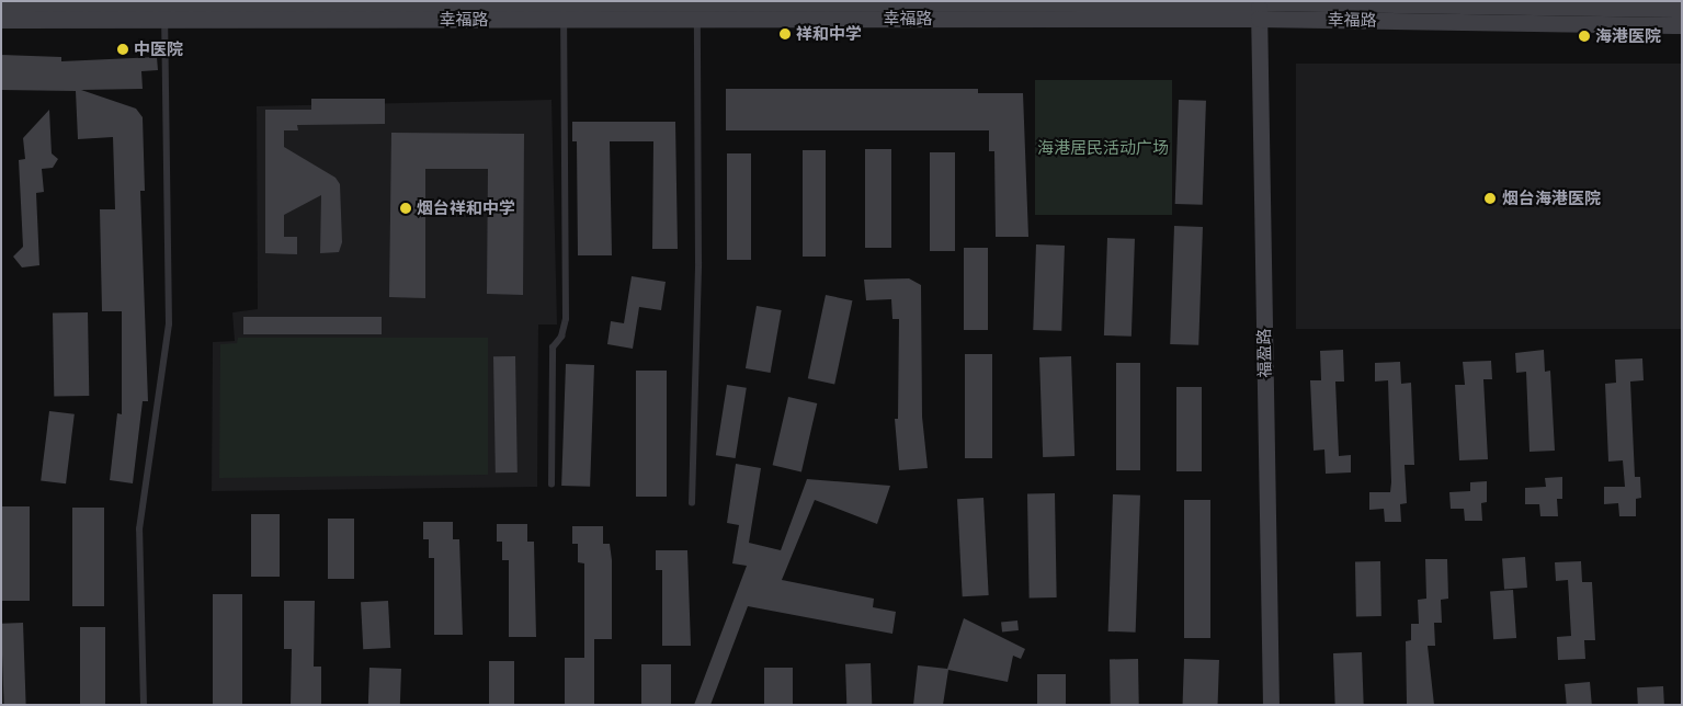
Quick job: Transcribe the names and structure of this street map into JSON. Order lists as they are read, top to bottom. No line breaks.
{"streets":{"main road":["幸福路","福盈路"]},"crossings":[["幸福路","福盈路"]],"parks":["海港居民活动广场"],"places":["祥和中学","海港医院","中医院","烟台海港医院","烟台祥和中学"]}
